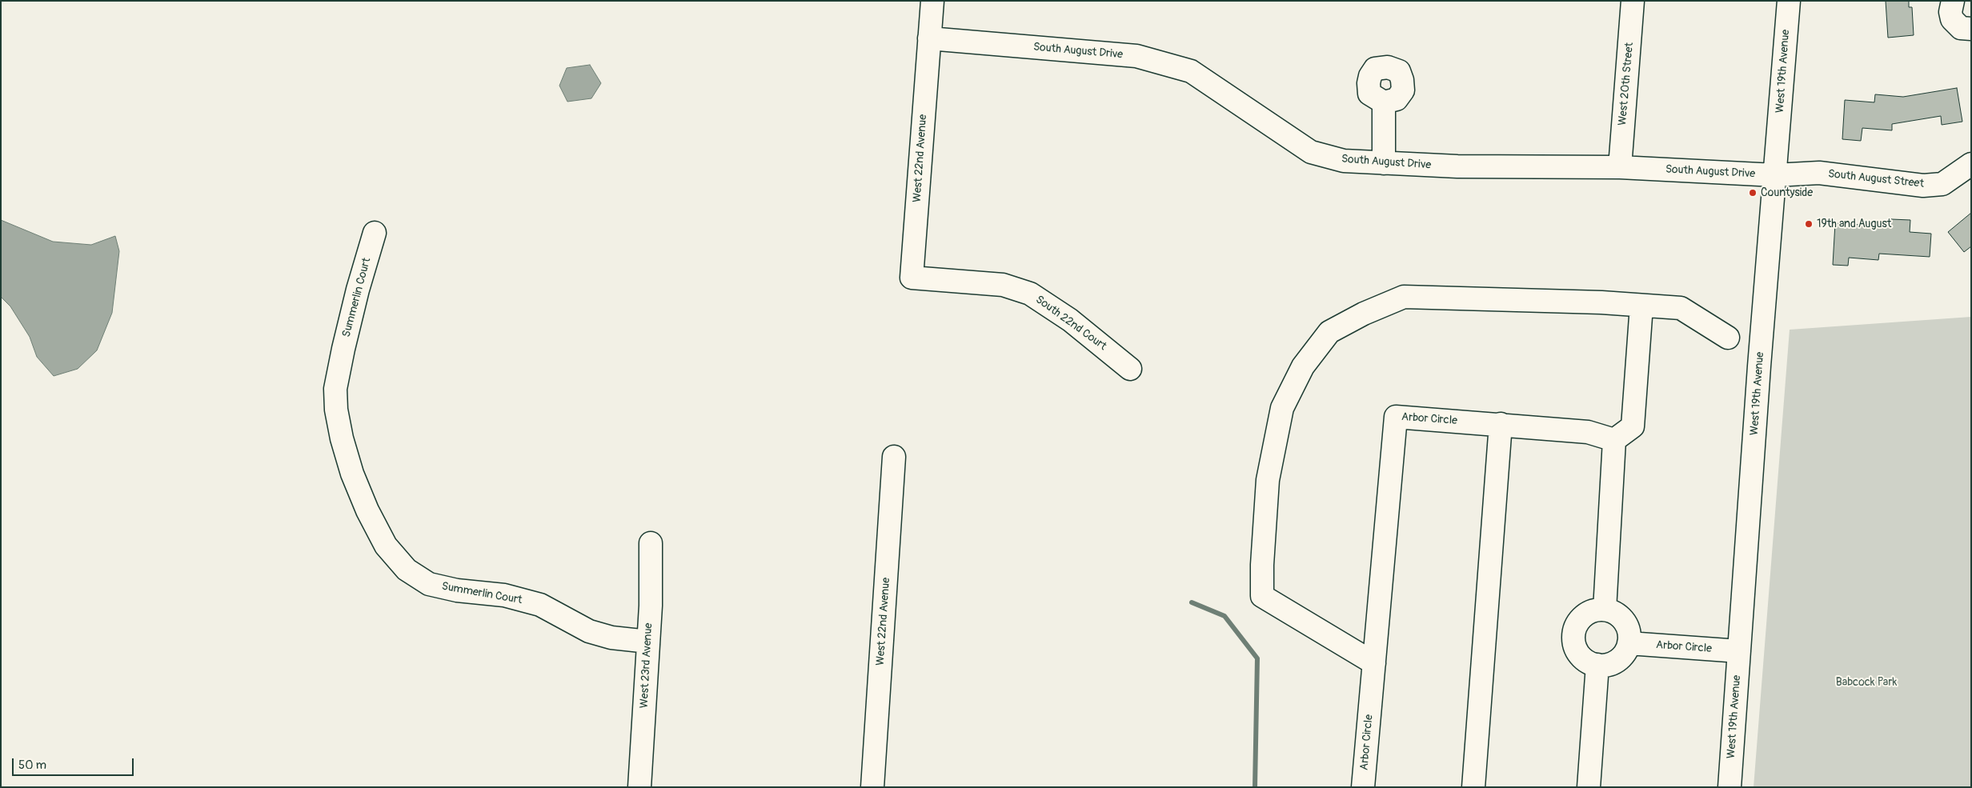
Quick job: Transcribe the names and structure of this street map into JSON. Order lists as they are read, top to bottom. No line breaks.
{"streets":{"street":["South August Drive","West 19th Avenue","West 20th Street","West 22nd Avenue","South August Street","Summerlin Court","South 22nd Court","Arbor Circle","West 23rd Avenue"]},"crossings":[["South August Drive","West 19th Avenue"],["South August Drive","West 20th Street"],["South August Drive","West 22nd Avenue"],["South August Drive","South August Street"],["West 19th Avenue","South August Street"],["West 19th Avenue","Arbor Circle"],["West 22nd Avenue","South 22nd Court"],["Summerlin Court","West 23rd Avenue"]],"parks":["Babcock Park"],"places":["Countyside","19th and August"],"scale_bar":"50 m"}
